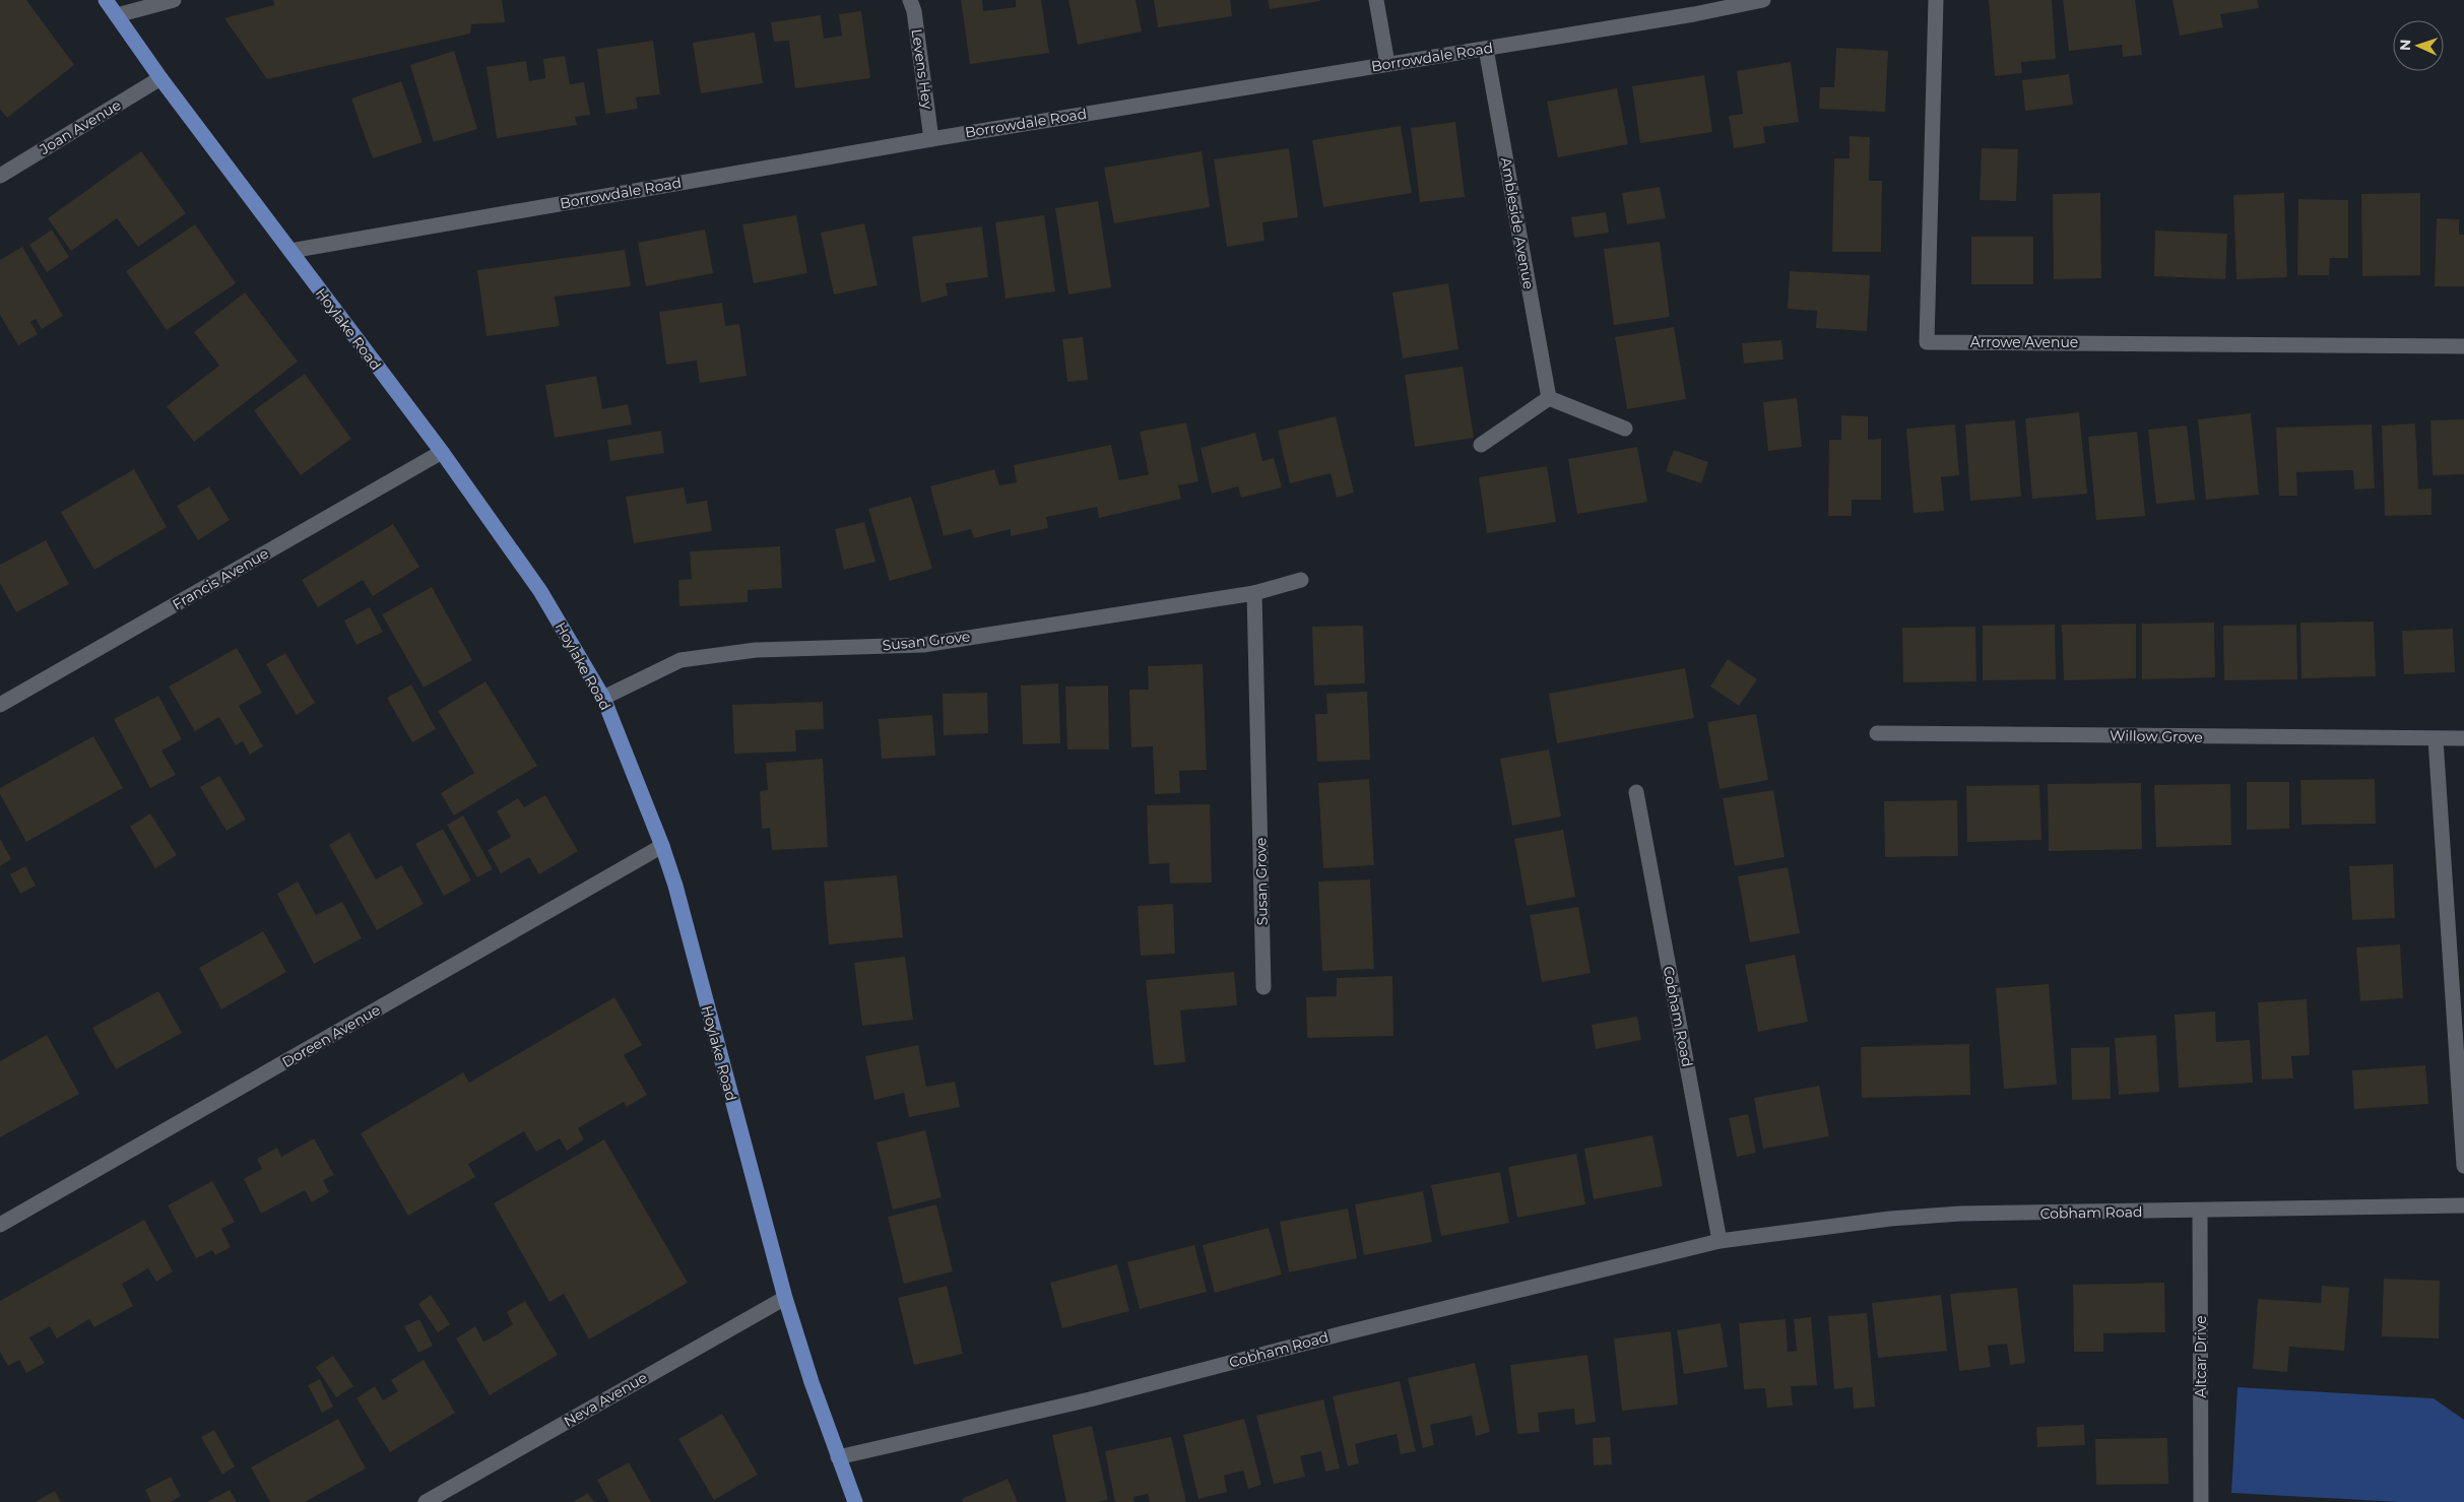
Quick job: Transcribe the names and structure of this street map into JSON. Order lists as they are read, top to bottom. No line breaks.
{"streets":{"main road":["Hoylake Road"],"street":["Borrowdale Road","Levens Hey","Joan Avenue","Ambleside Avenue","Arrowe Avenue","Francis Avenue","Susan Grove","Willow Grove","Cobham Road","Doreen Avenue","Altcar Drive","Neva Avenue"]},"crossings":[["Borrowdale Road","Levens Hey"],["Borrowdale Road","Ambleside Avenue"],["Borrowdale Road","Hoylake Road"],["Joan Avenue","Hoylake Road"],["Hoylake Road","Francis Avenue"],["Hoylake Road","Susan Grove"],["Hoylake Road","Cobham Road"],["Hoylake Road","Doreen Avenue"],["Hoylake Road","Neva Avenue"],["Cobham Road","Altcar Drive"]],"north":"left"}
